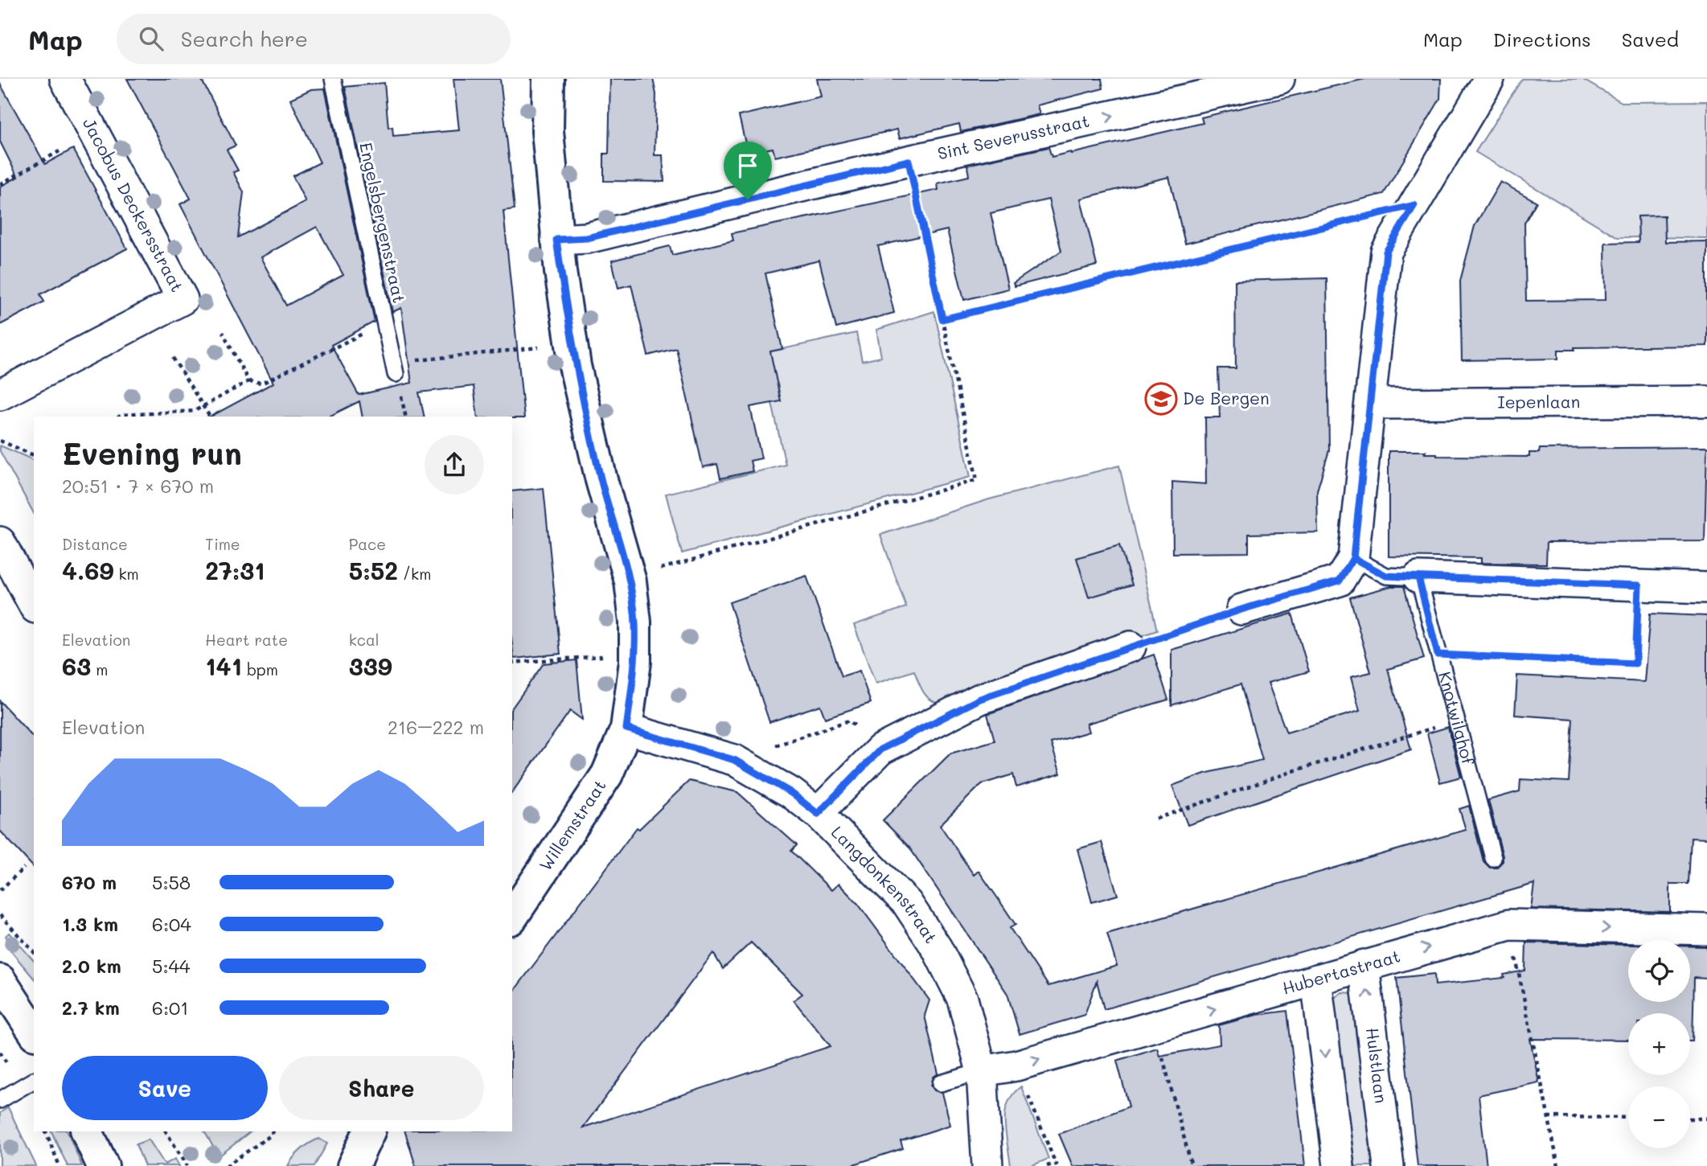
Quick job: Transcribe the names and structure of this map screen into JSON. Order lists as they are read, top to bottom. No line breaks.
{"streets":{"street":["Sint Severusstraat","Jacobus Deckersstraat","Iepenlaan","Willemstraat","Langdonkenstraat","Hubertastraat","Hulstlaan"],"lane":["Engelsbergenstraat","Knotwilghof"]},"crossings":[["Sint Severusstraat","Willemstraat"],["Willemstraat","Langdonkenstraat"],["Langdonkenstraat","Hubertastraat"],["Hubertastraat","Hulstlaan"]],"one_way":["Sint Severusstraat","Hubertastraat"],"places":{"school or university":["De Bergen"]},"page":{"header":"Map","search":"Search here","nav":["Map","Directions","Saved"],"heading":["Evening run","20:51 · 7 × 670 m"],"stats":[["Distance","4.69 km"],["Time","27:31"],["Pace","5:52 /km"],["Elevation","63 m"],["Heart rate","141 bpm"],["kcal","339"]],"chart":["Elevation","216–222 m"],"list":[{"name":"670 m","note":"5:58"},{"name":"1.3 km","note":"6:04"},{"name":"2.0 km","note":"5:44"},{"name":"2.7 km","note":"6:01"}],"map_buttons":["+","−"],"buttons":["Save","Share"]}}
